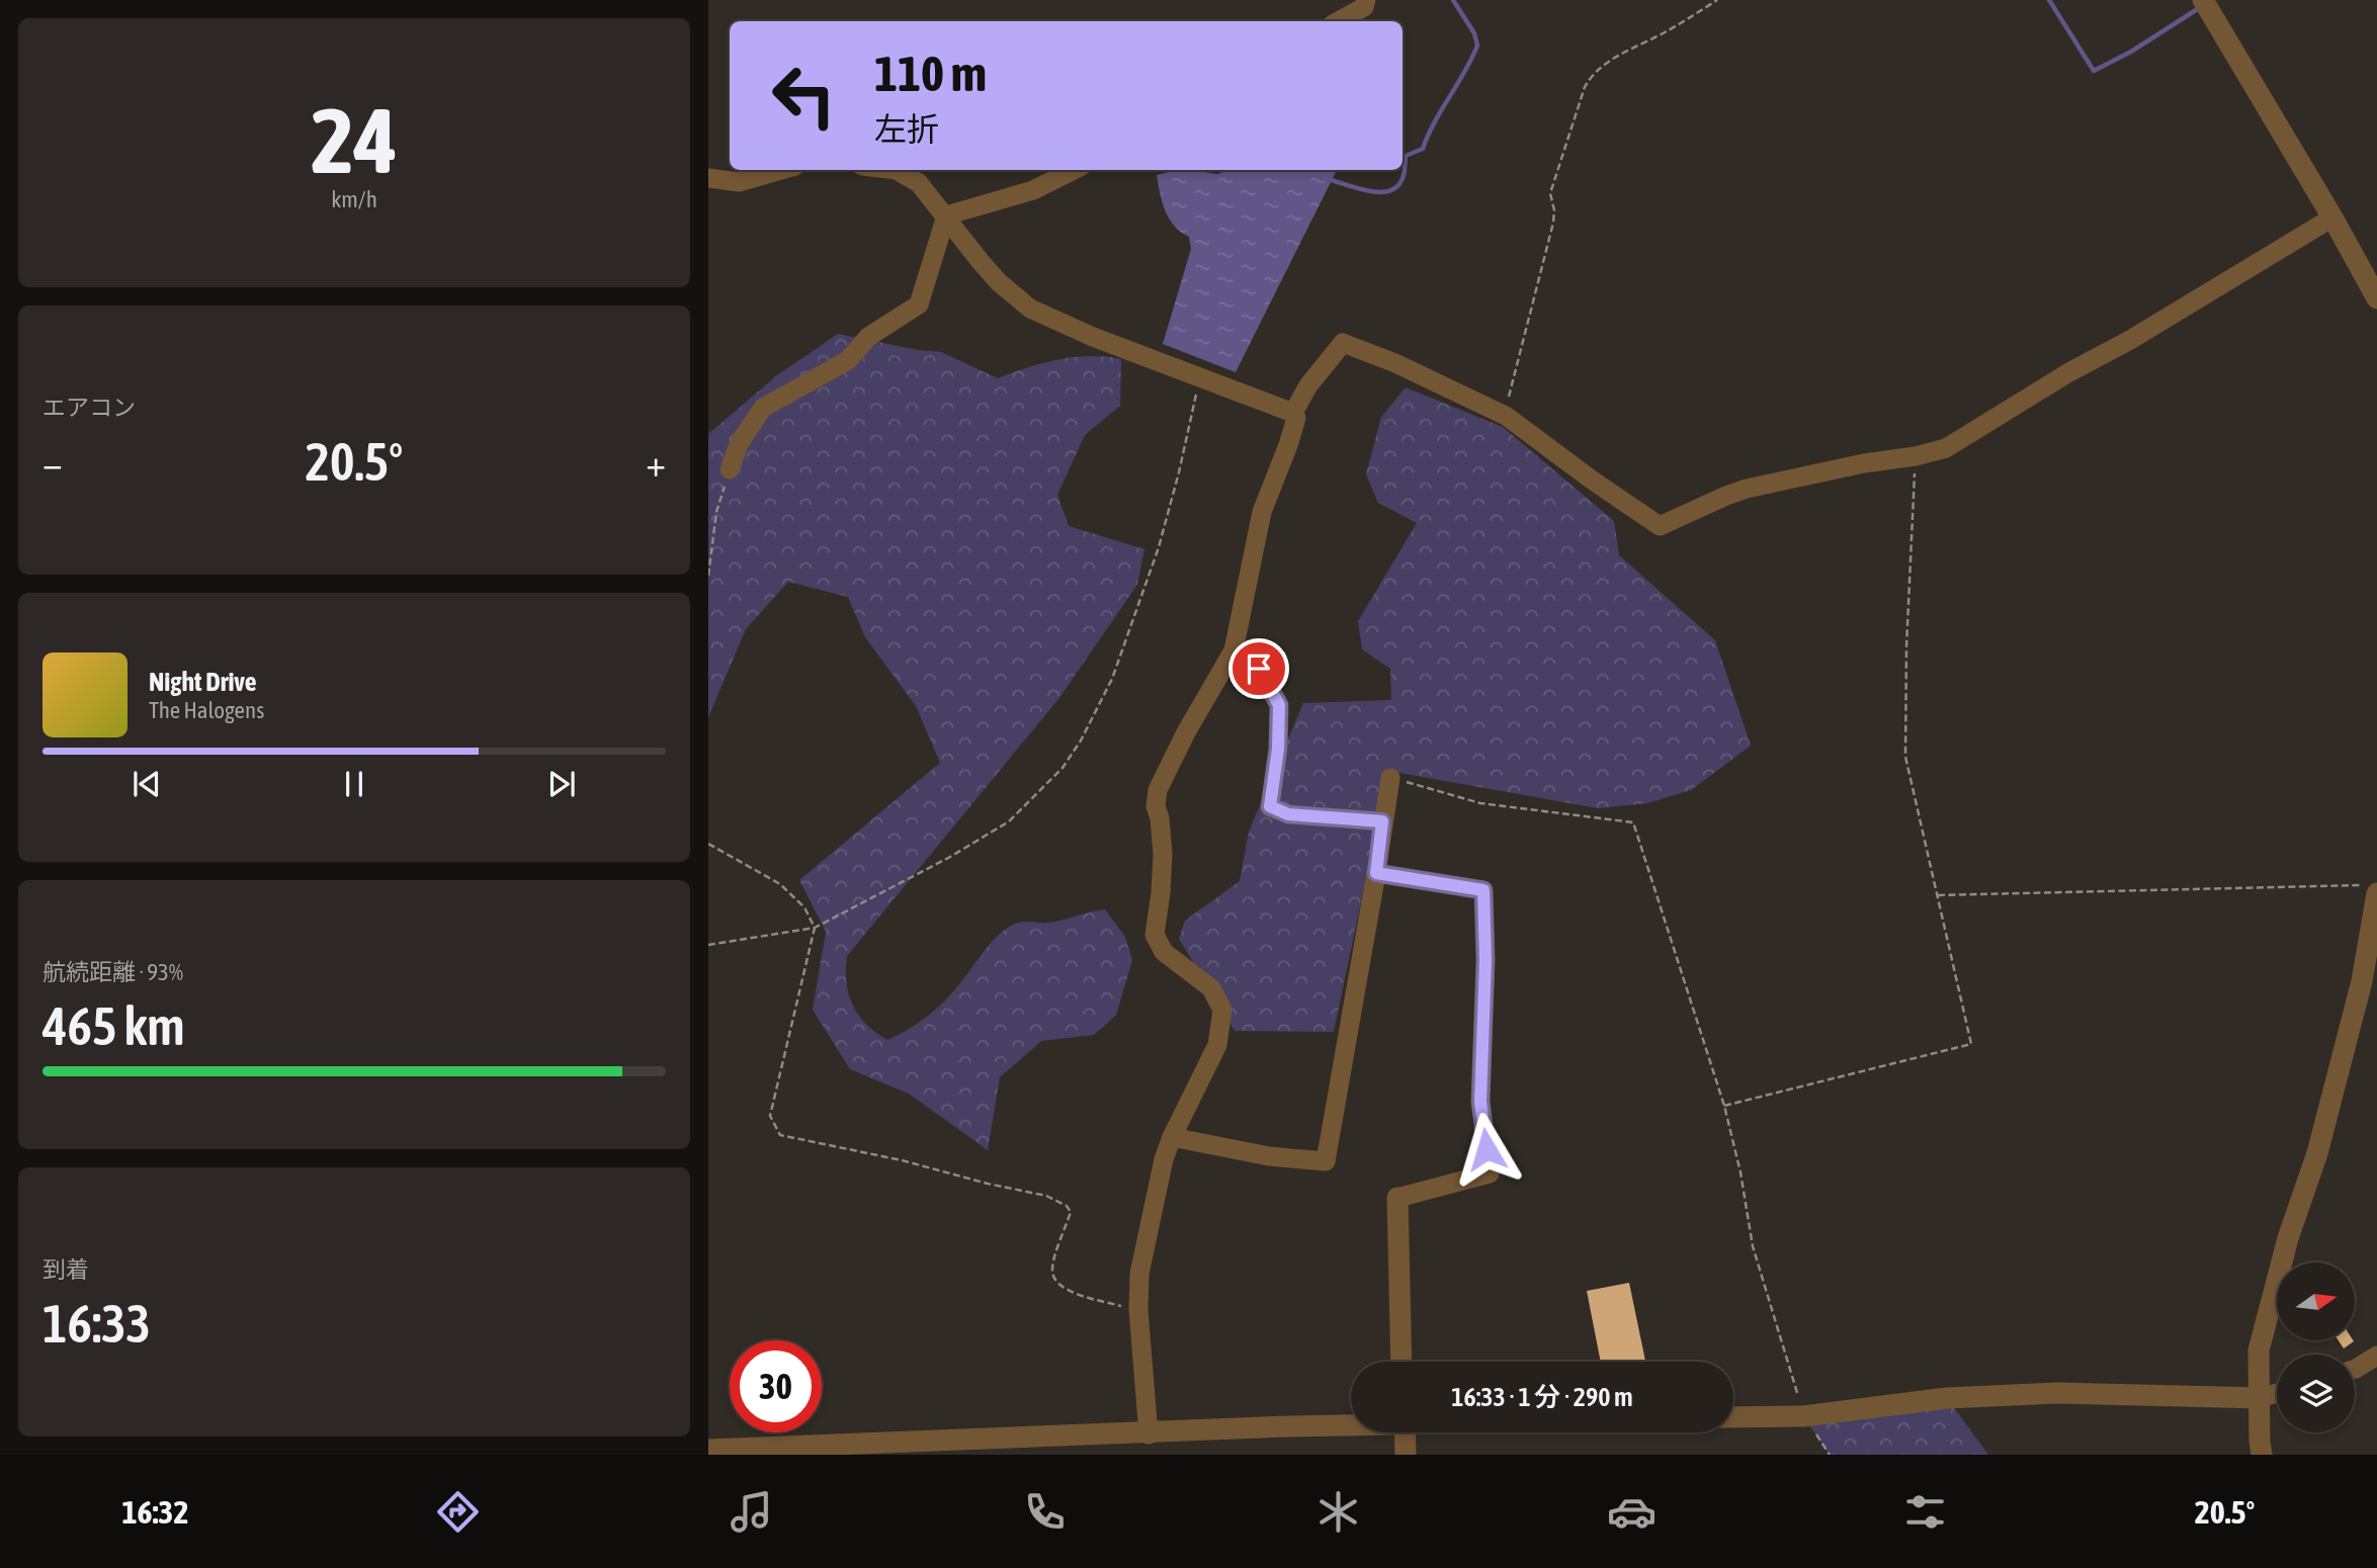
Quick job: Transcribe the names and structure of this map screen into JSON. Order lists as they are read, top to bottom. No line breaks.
{"north":"right","page":{"tile":[["24","km/h"],"エアコン",["航続距離 · 93%","465 km"],["到着","16:33"]],"turn":["110 m","左折"],"heat":["−","20.5°","+"],"song":["Night Drive","The Halogens"],"limit":"30","trip":"16:33 · 1 分 · 290 m","tabs":["16:32","20.5°"]}}
